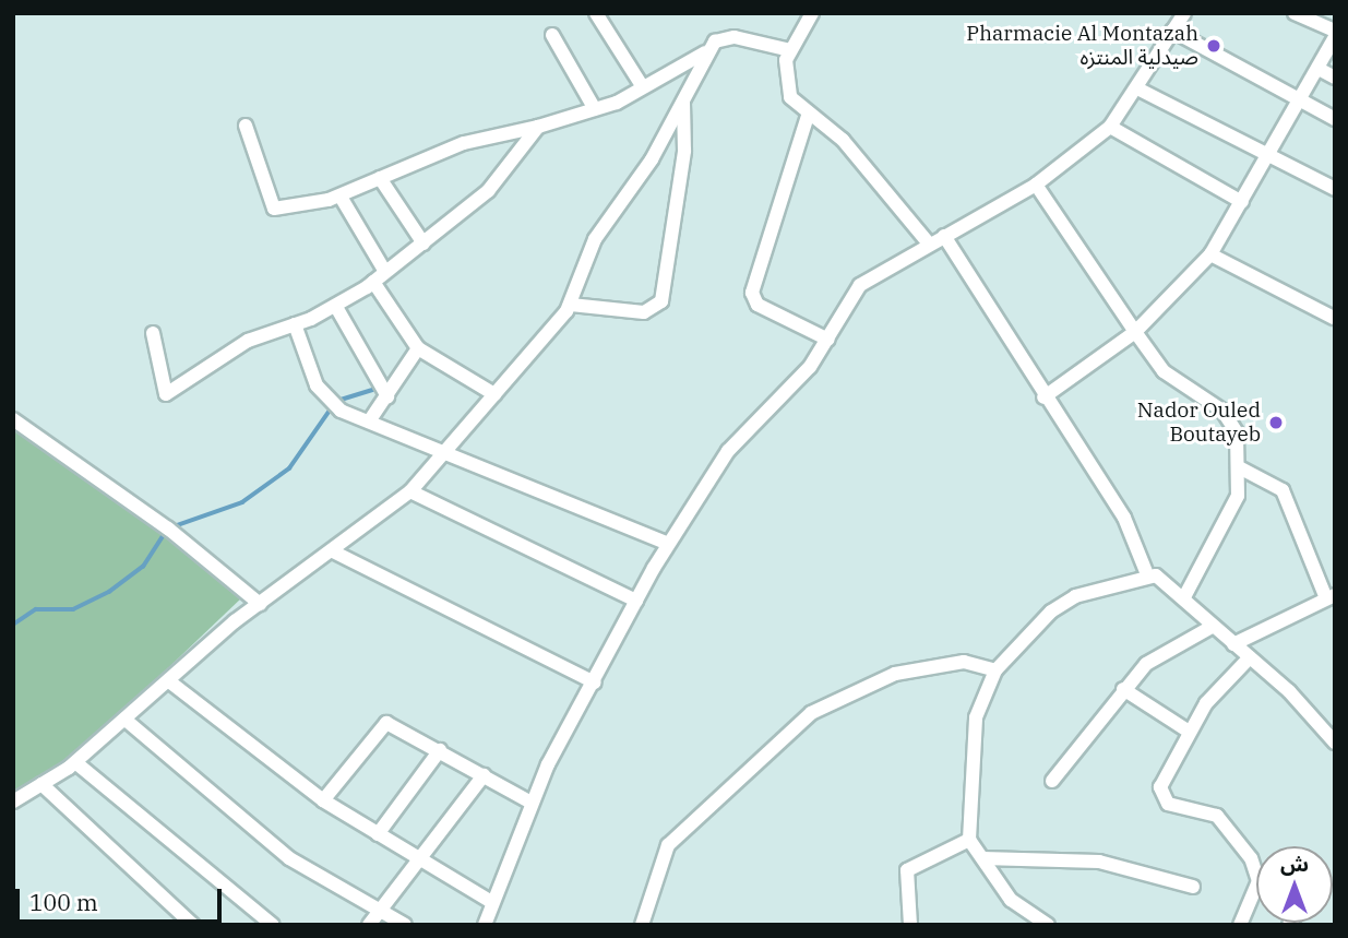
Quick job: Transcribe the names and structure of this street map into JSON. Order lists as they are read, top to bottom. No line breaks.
{"places":["Pharmacie Al Montazah صيدلية المنتزه","Nador Ouled Boutayeb"],"scale_bar":"100 m","north":"top"}
